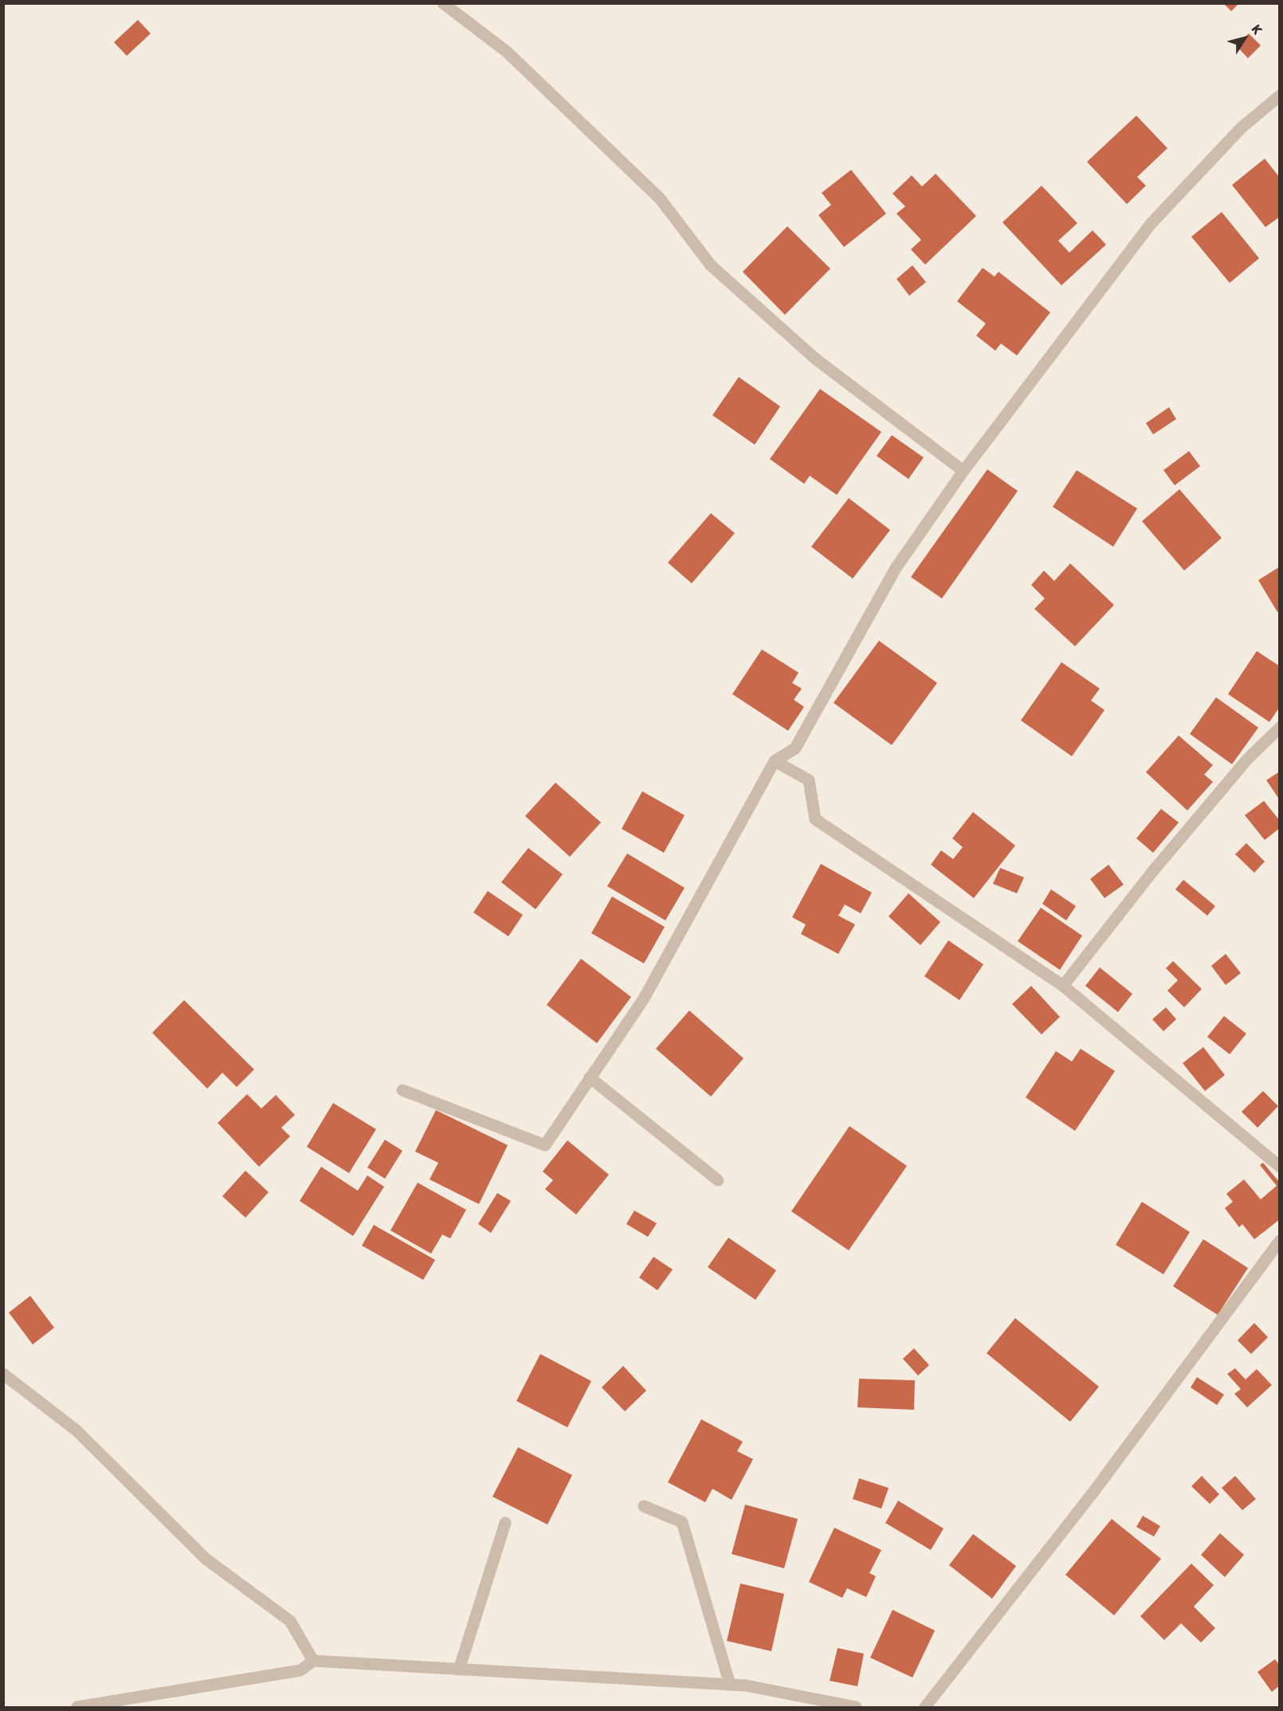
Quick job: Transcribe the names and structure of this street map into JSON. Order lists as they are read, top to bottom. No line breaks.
{"north":"top right"}
